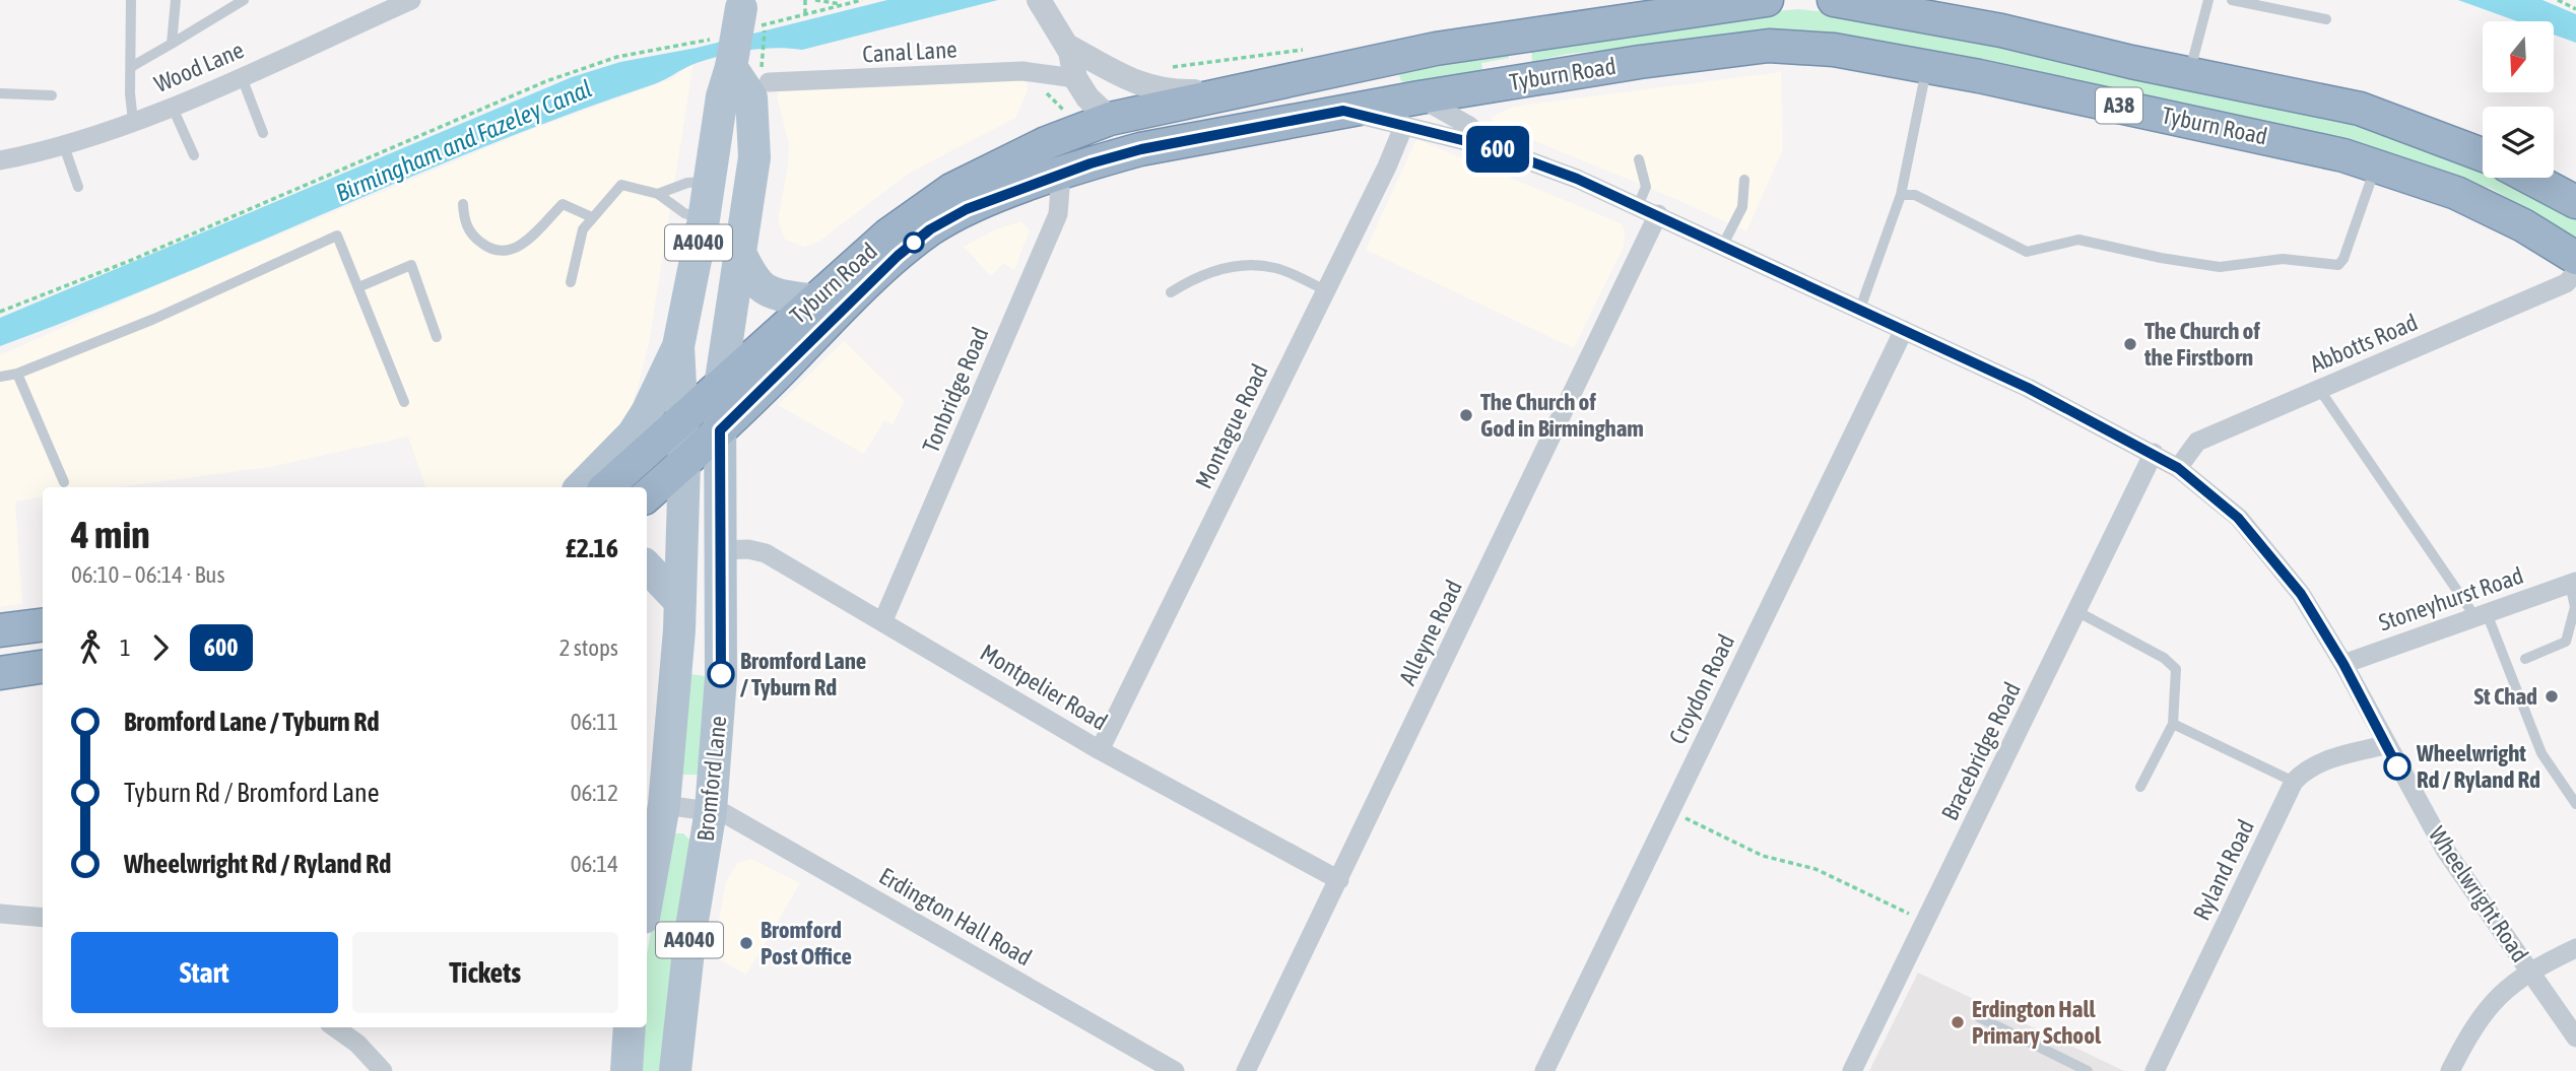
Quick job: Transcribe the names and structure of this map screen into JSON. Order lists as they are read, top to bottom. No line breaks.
{"streets":{"highway":["Tyburn Road","A38"],"main road":["A4040","Bromford Lane"],"street":["Canal Lane","Wood Lane","Abbotts Road","Tonbridge Road","Montague Road","Stoneyhurst Road","Alleyne Road","Montpelier Road","Croydon Road","Bracebridge Road","Ryland Road","Wheelwright Road","Erdington Hall Road"]},"crossings":[["Canal Lane","Bromford Lane"],["Tyburn Road","Tonbridge Road"],["Tyburn Road","Montague Road"],["Tyburn Road","Bromford Lane"],["Tyburn Road","Wheelwright Road"],["Abbotts Road","Wheelwright Road"],["Tonbridge Road","Montpelier Road"],["Montague Road","Montpelier Road"],["Montague Road","Wheelwright Road"],["Stoneyhurst Road","Wheelwright Road"],["Alleyne Road","Montpelier Road"],["Alleyne Road","Wheelwright Road"],["Montpelier Road","Bromford Lane"],["Croydon Road","Wheelwright Road"],["Bracebridge Road","Wheelwright Road"],["Bromford Lane","Erdington Hall Road"]],"water":["Birmingham and Fazeley Canal"],"places":["The Church of the Firstborn","The Church of God in Birmingham","Bromford Lane / Tyburn Rd","St Chad","Wheelwright Rd / Ryland Rd","Bromford Post Office","Erdington Hall Primary School"],"lines":["bus line 600"],"north":"bottom","page":{"on_map":"600","heading":["4 min","06:10 – 06:14 · Bus","£2.16"],"legs":["1","600","2 stops"],"list":[{"name":"Bromford Lane / Tyburn Rd","value":"06:11"},{"name":"Tyburn Rd / Bromford Lane","value":"06:12"},{"name":"Wheelwright Rd / Ryland Rd","value":"06:14"}],"buttons":["Start","Tickets"]}}
